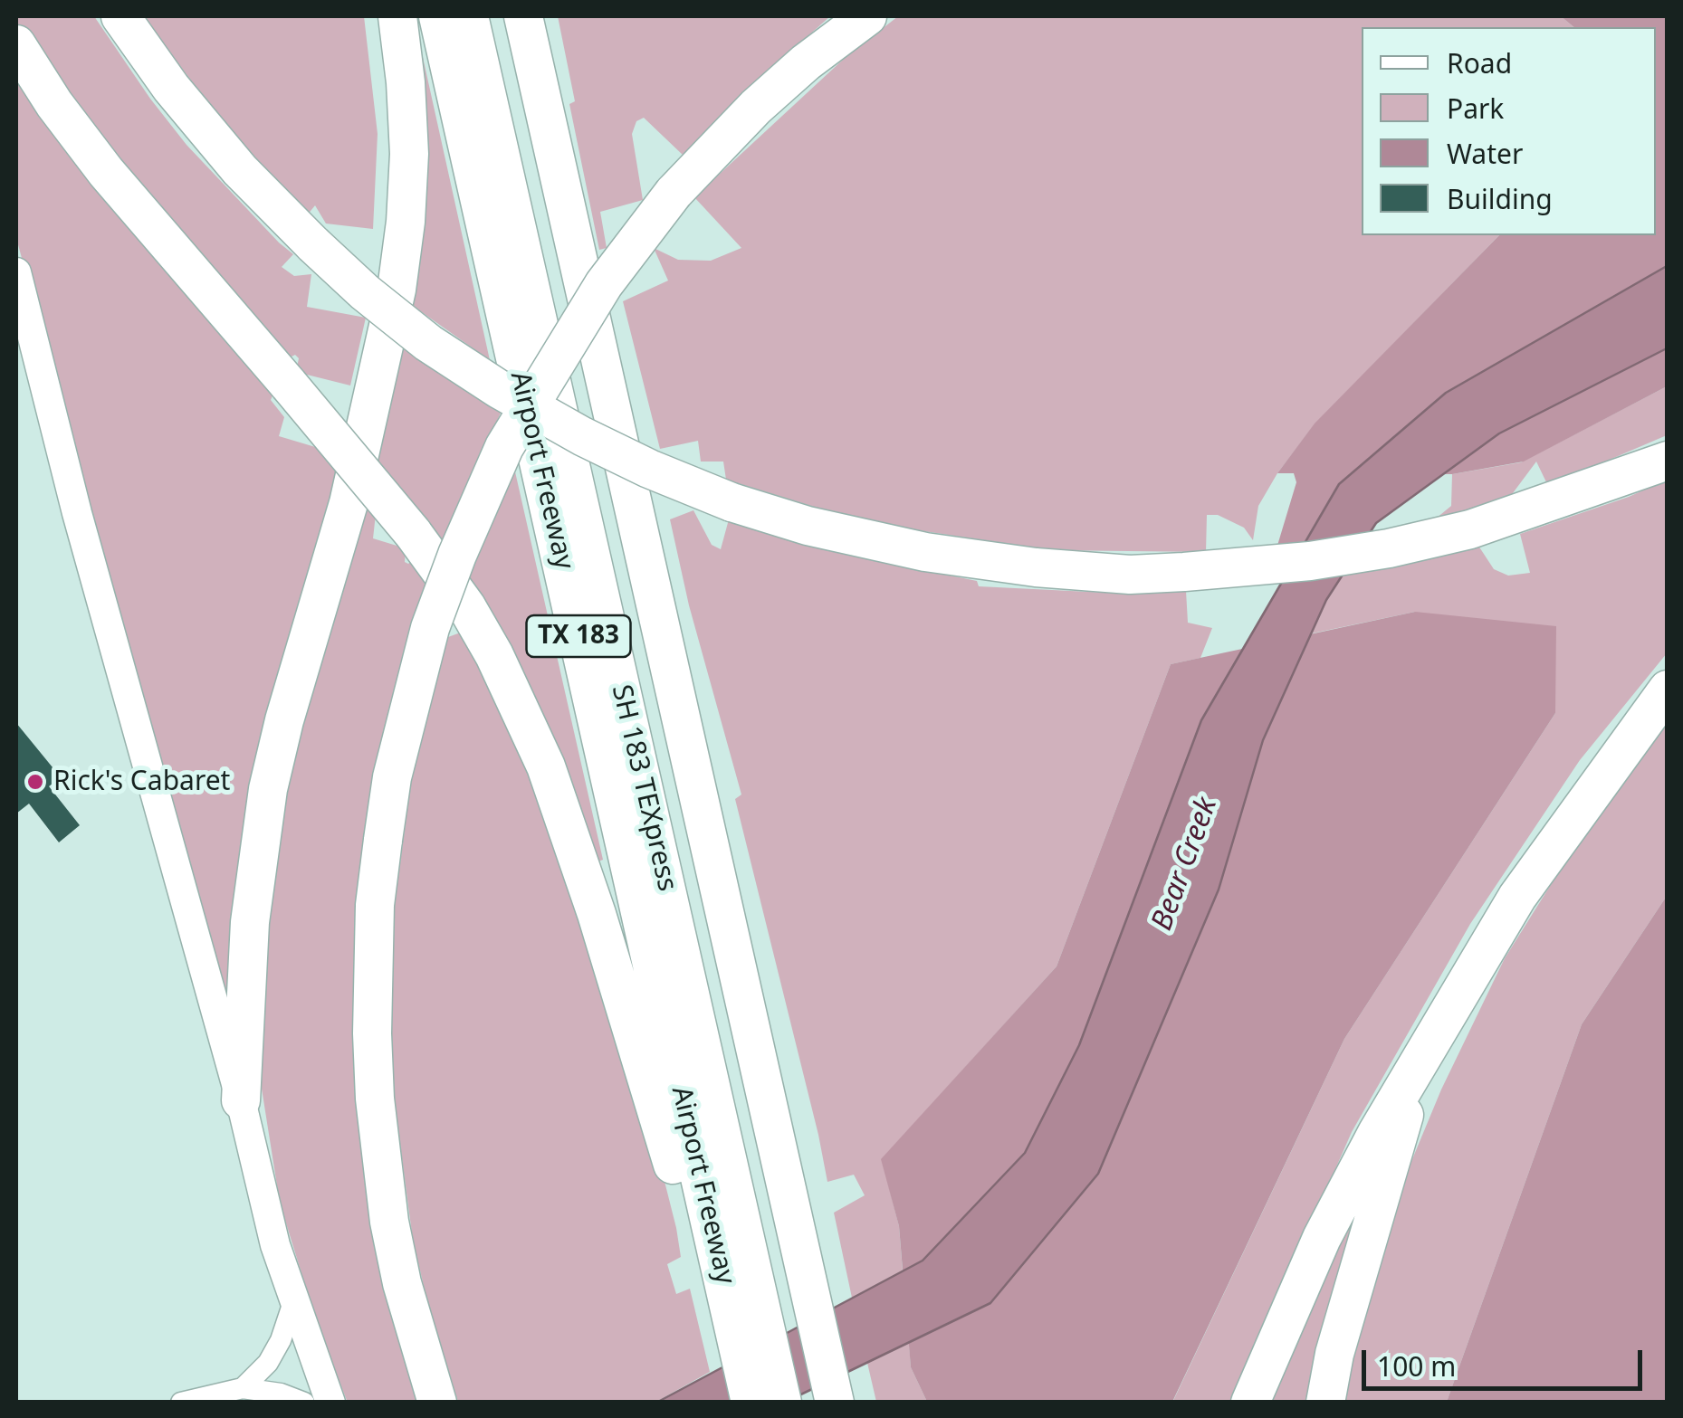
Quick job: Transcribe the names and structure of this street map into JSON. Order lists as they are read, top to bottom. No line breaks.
{"streets":{"highway":["Airport Freeway","TX 183","SH 183 TEXpress"]},"crossings":[["Airport Freeway","SH 183 TEXpress"]],"water":["Bear Creek"],"places":["Rick's Cabaret"],"legend":["Road","Park","Water","Building"],"scale_bar":"100 m"}
